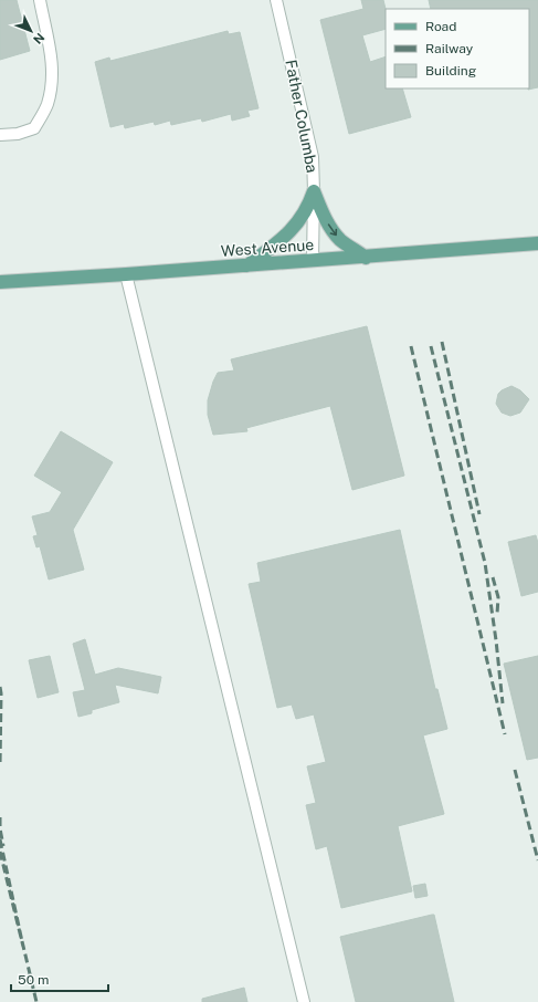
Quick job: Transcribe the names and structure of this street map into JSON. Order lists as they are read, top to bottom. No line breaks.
{"streets":{"main road":["West Avenue"],"street":["Father Columba"]},"crossings":[["Father Columba","West Avenue"]],"legend":["Road","Railway","Building"],"scale_bar":"50 m","north":"bottom right"}
